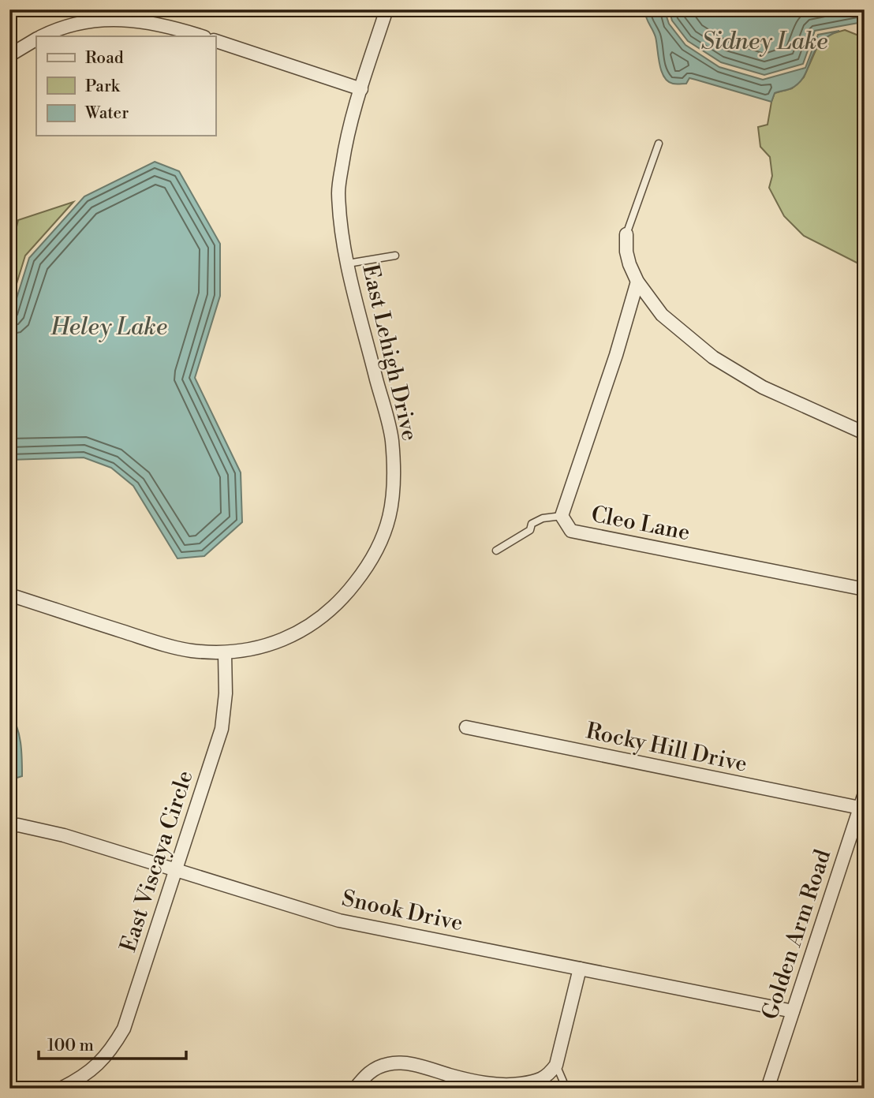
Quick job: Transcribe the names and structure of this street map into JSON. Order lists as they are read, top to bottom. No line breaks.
{"streets":{"street":["East Lehigh Drive","Cleo Lane","Rocky Hill Drive","East Viscaya Circle","Snook Drive","Golden Arm Road"]},"crossings":[["East Lehigh Drive","East Viscaya Circle"],["Rocky Hill Drive","Golden Arm Road"],["East Viscaya Circle","Snook Drive"],["Snook Drive","Golden Arm Road"]],"water":["Sidney Lake","Heley Lake"],"legend":["Road","Park","Water"],"scale_bar":"100 m"}
